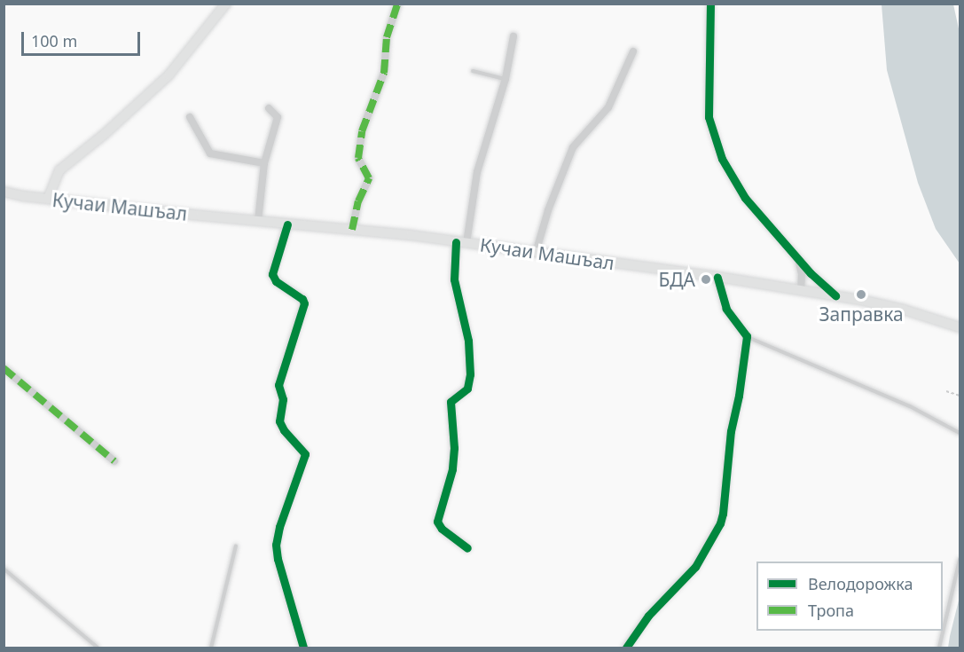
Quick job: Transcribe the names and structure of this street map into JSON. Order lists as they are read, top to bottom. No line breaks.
{"streets":{"main road":["Кучаи Машъал"]},"places":["БДА","Заправка"],"legend":["Велодорожка","Тропа"],"scale_bar":"100 m"}
